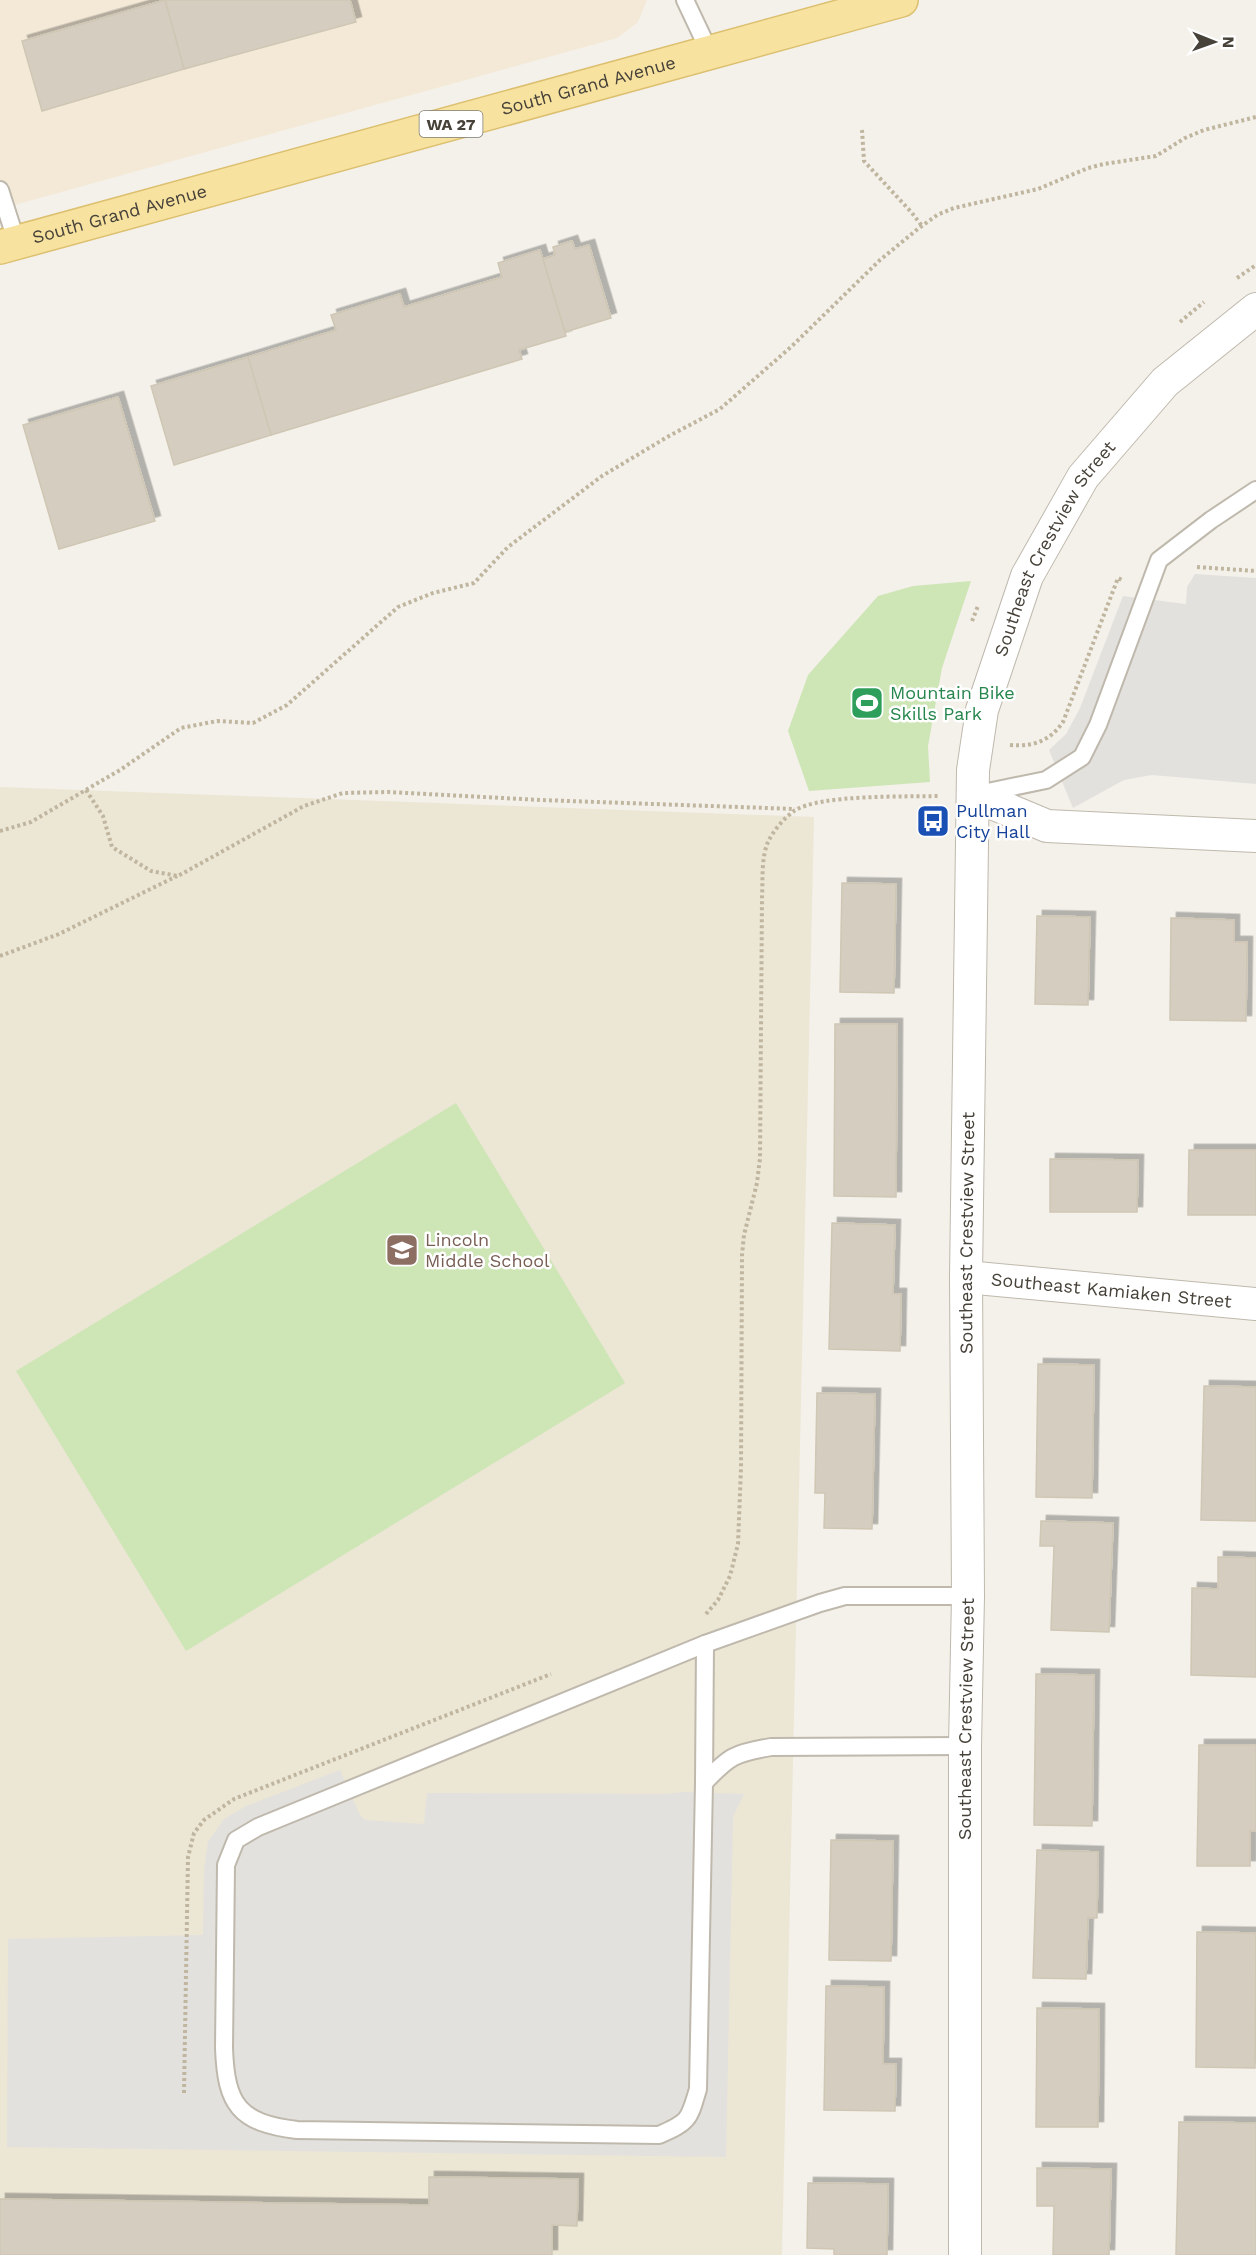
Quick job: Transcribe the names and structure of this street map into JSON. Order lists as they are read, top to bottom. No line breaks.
{"streets":{"main road":["South Grand Avenue","WA 27"],"street":["Southeast Crestview Street","Southeast Kamiaken Street"]},"crossings":[["Southeast Crestview Street","Southeast Kamiaken Street"]],"places":{"sports":["Mountain Bike Skills Park"],"bus stop":["Pullman City Hall"],"school or university":["Lincoln Middle School"]},"north":"right"}
